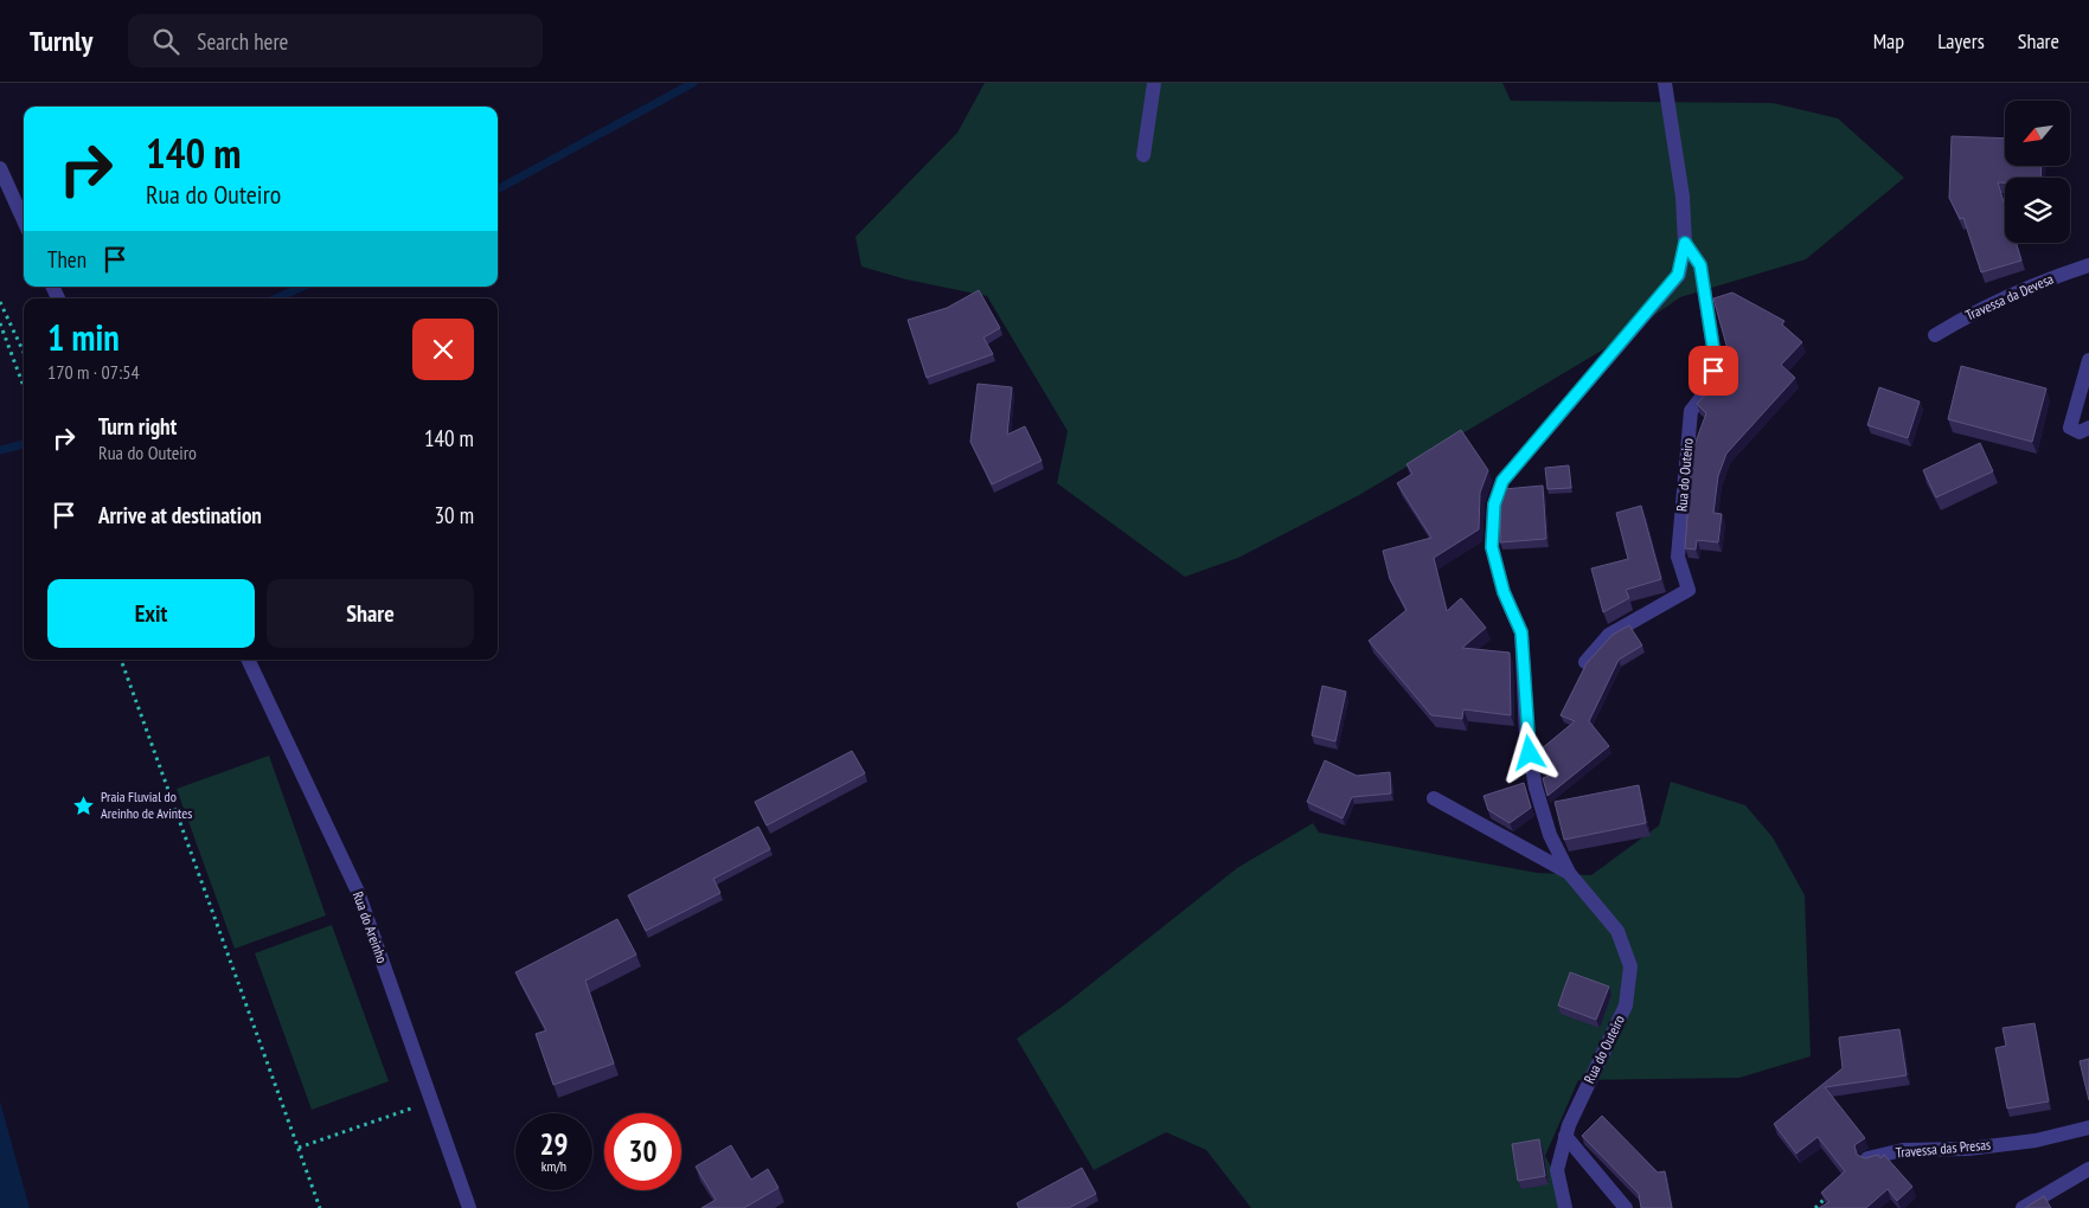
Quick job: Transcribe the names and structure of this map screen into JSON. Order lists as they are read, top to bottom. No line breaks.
{"streets":{"street":["Travessa da Devesa","Rua do Outeiro","Rua do Areinho","Travessa das Presas"]},"places":{"place":["Praia Fluvial do Areinho de Avintes"]},"north":"bottom left","page":{"header":"Turnly","search":"Search here","nav":["Map","Layers","Share"],"turn":["140 m","Rua do Outeiro"],"then":"Then","heading":["1 min","170 m · 07:54"],"list":[{"name":"Turn right","note":"Rua do Outeiro","value":"140 m"},{"name":"Arrive at destination","value":"30 m"}],"buttons":["Exit","Share"],"speed":"29 km/h","limit":"30"}}
